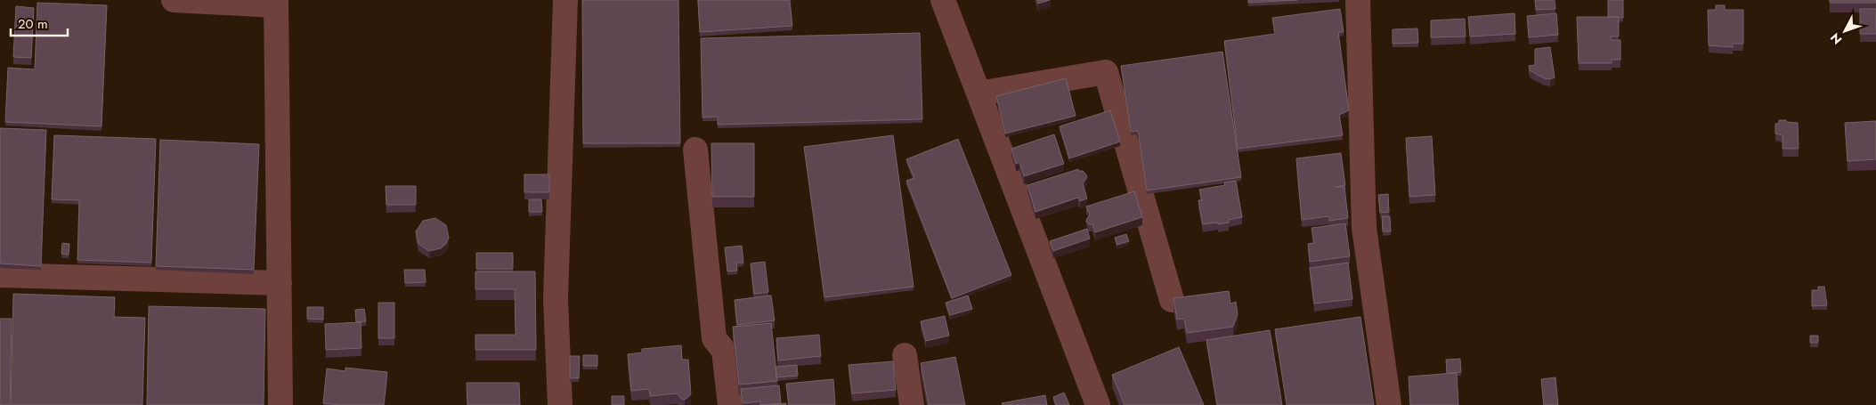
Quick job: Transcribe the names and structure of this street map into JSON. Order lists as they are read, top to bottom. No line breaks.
{"scale_bar":"20 m","north":"bottom left"}
